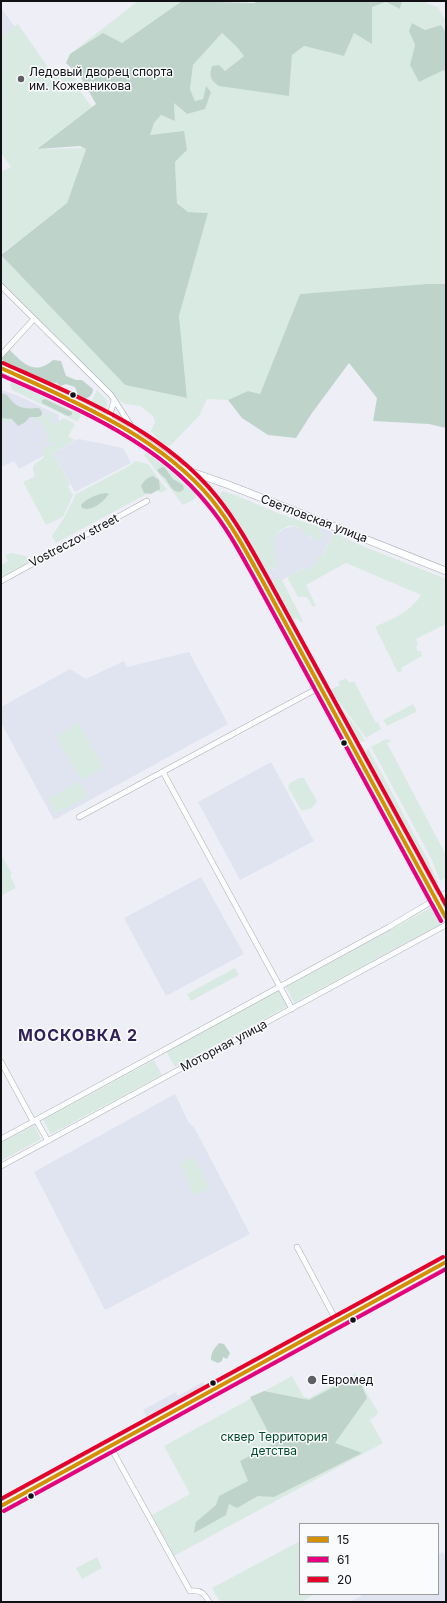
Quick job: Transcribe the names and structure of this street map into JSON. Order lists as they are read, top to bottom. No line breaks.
{"streets":{"main road":["Светловская улица"],"street":["Vostreczov street","Моторная улица"]},"districts":["МОСКОВКА 2"],"parks":["сквер Территория детства"],"places":["Ледовый дворец спорта им. Кожевникова","Евромед"],"lines":["transit line 20","transit line 15","transit line 61"],"legend":["15","61","20"]}
